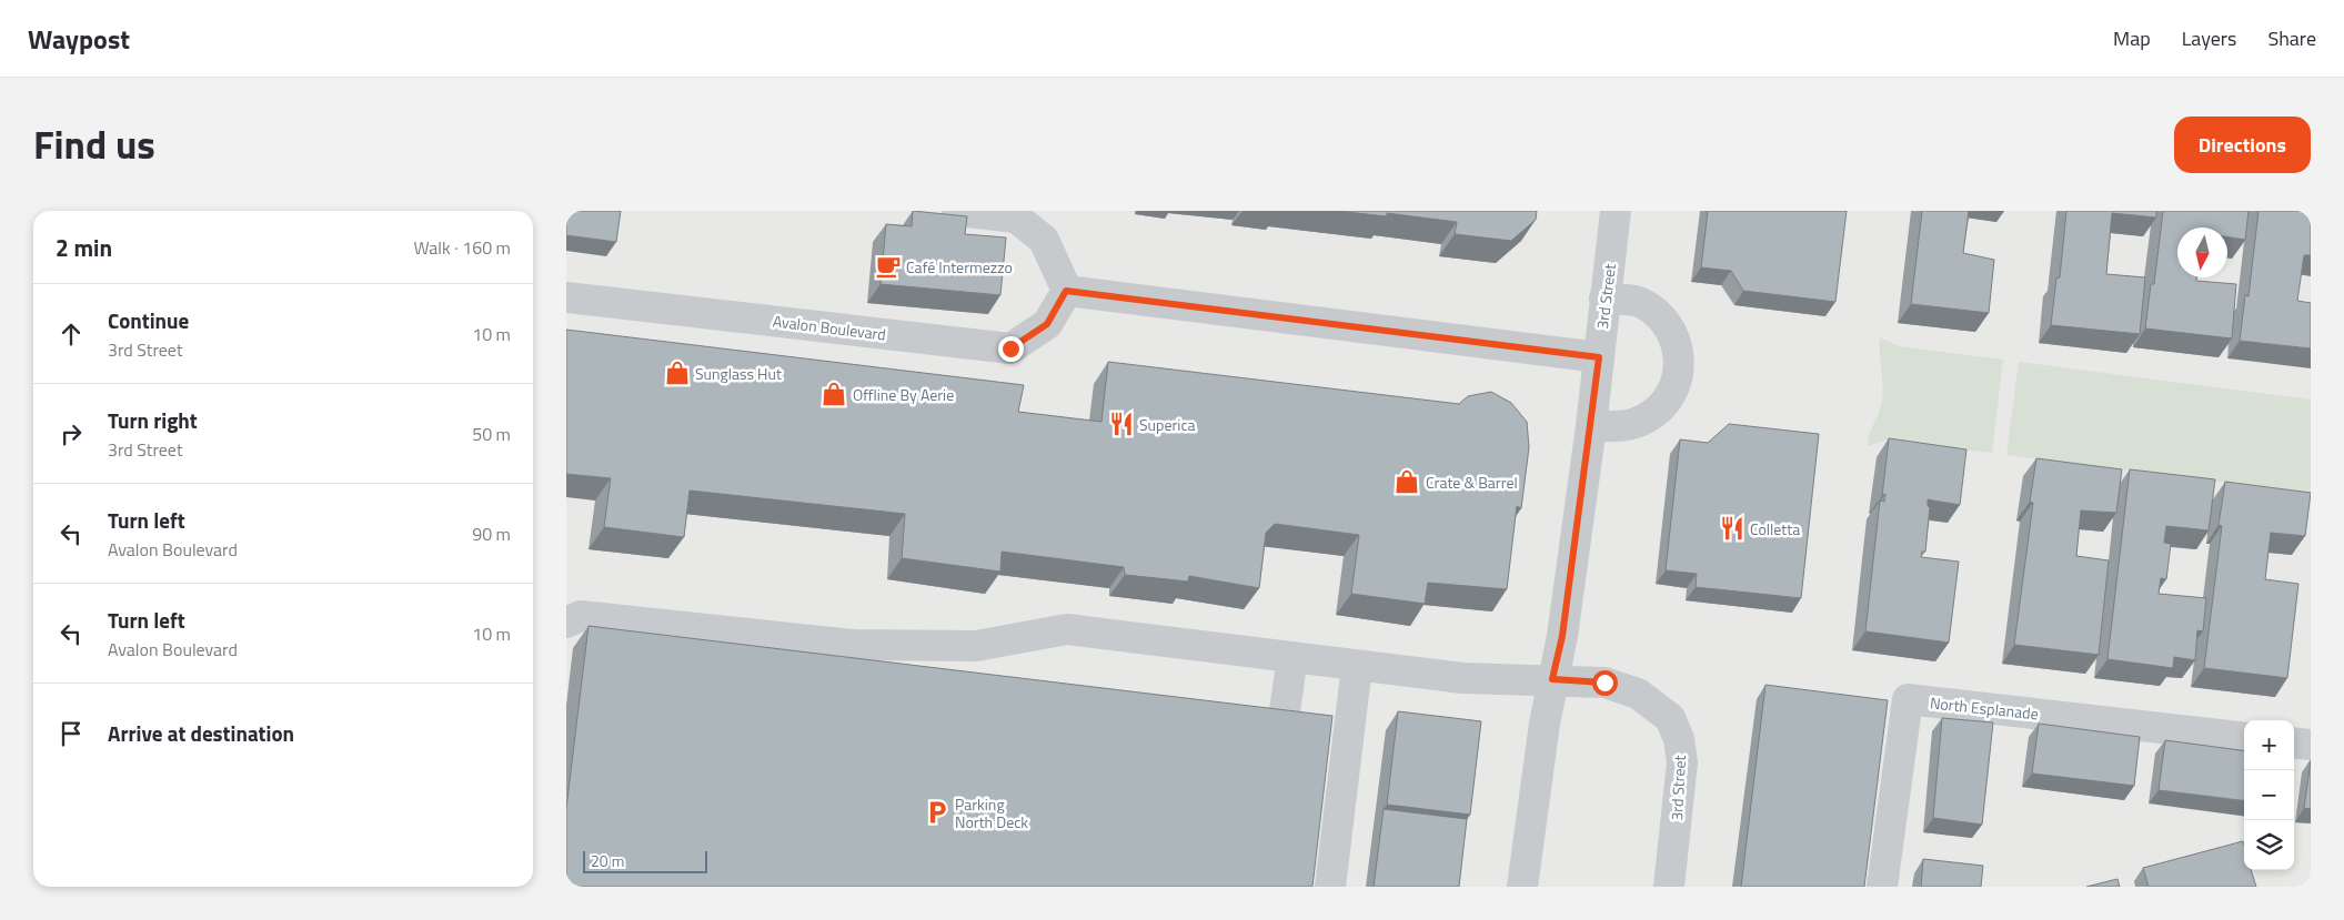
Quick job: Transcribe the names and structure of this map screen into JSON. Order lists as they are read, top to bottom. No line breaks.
{"streets":{"street":["3rd Street","Avalon Boulevard","North Esplanade"]},"places":{"cafe":["Café Intermezzo"],"shop":["Sunglass Hut","Offline By Aerie","Crate & Barrel"],"restaurant":["Superica","Colletta"],"parking":["Parking North Deck"]},"scale_bar":"20 m","north":"bottom","page":{"header":"Waypost","nav":["Map","Layers","Share"],"title":"Find us","buttons":"Directions","heading":["2 min","Walk · 160 m"],"list":[["Continue","3rd Street","10 m"],["Turn right","3rd Street","50 m"],["Turn left","Avalon Boulevard","90 m"],["Turn left","Avalon Boulevard","10 m"],"Arrive at destination"],"map_buttons":["+","−"],"scale":"20 m"}}
